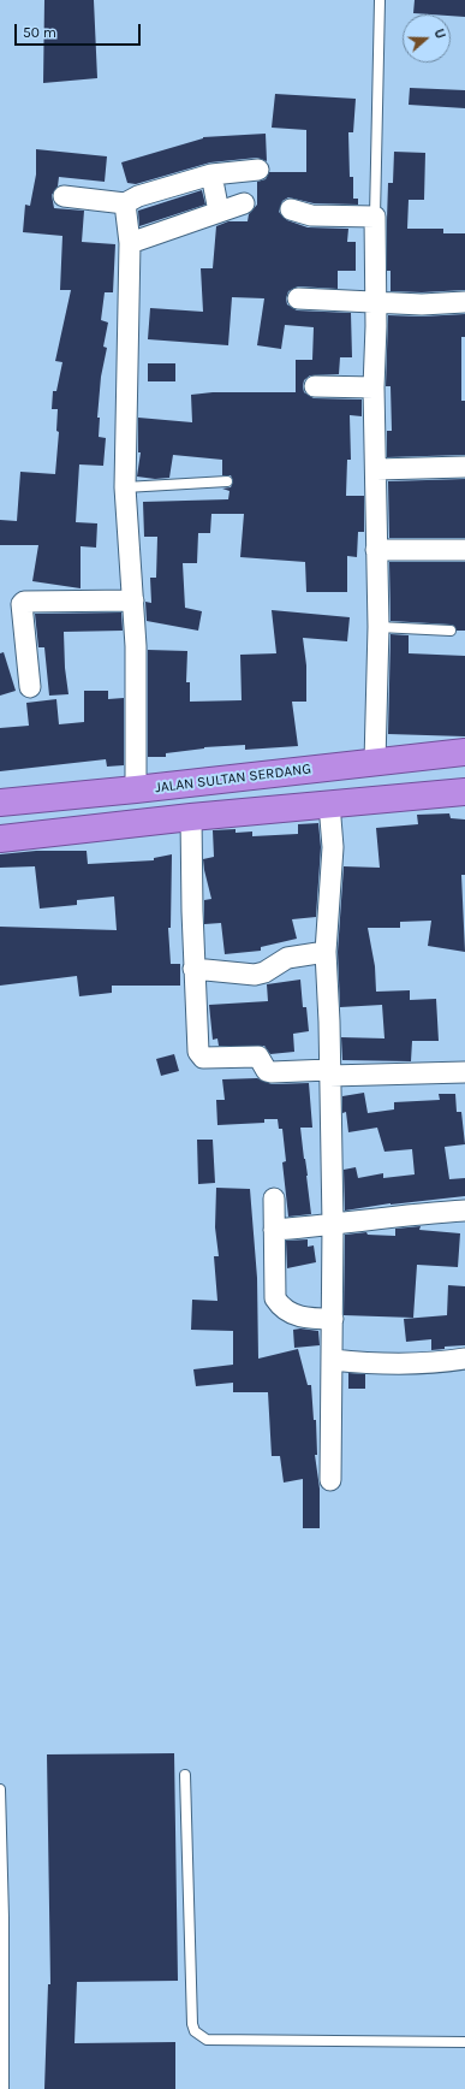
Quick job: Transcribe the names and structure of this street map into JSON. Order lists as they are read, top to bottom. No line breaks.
{"streets":{"highway":["JALAN SULTAN SERDANG"]},"scale_bar":"50 m","north":"right"}
